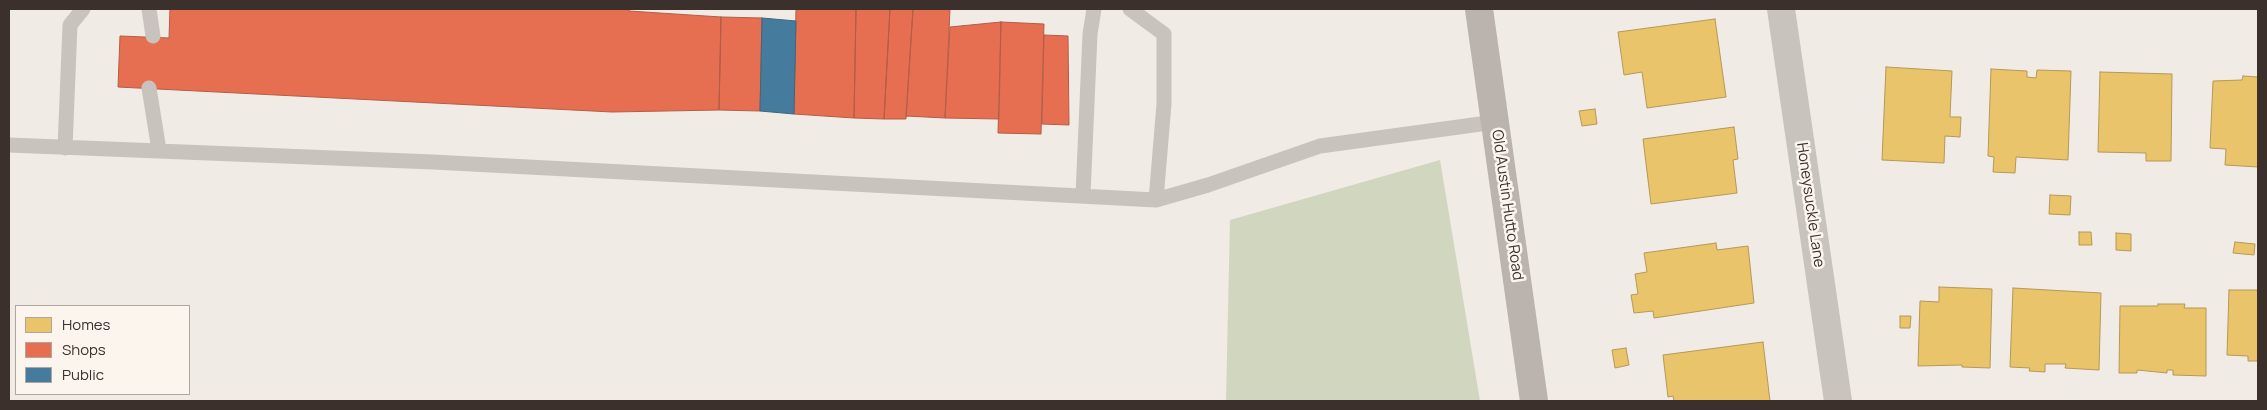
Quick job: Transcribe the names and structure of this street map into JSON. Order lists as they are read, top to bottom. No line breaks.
{"streets":{"street":["Old Austin Hutto Road","Honeysuckle Lane"]},"legend":["Homes","Shops","Public"]}
